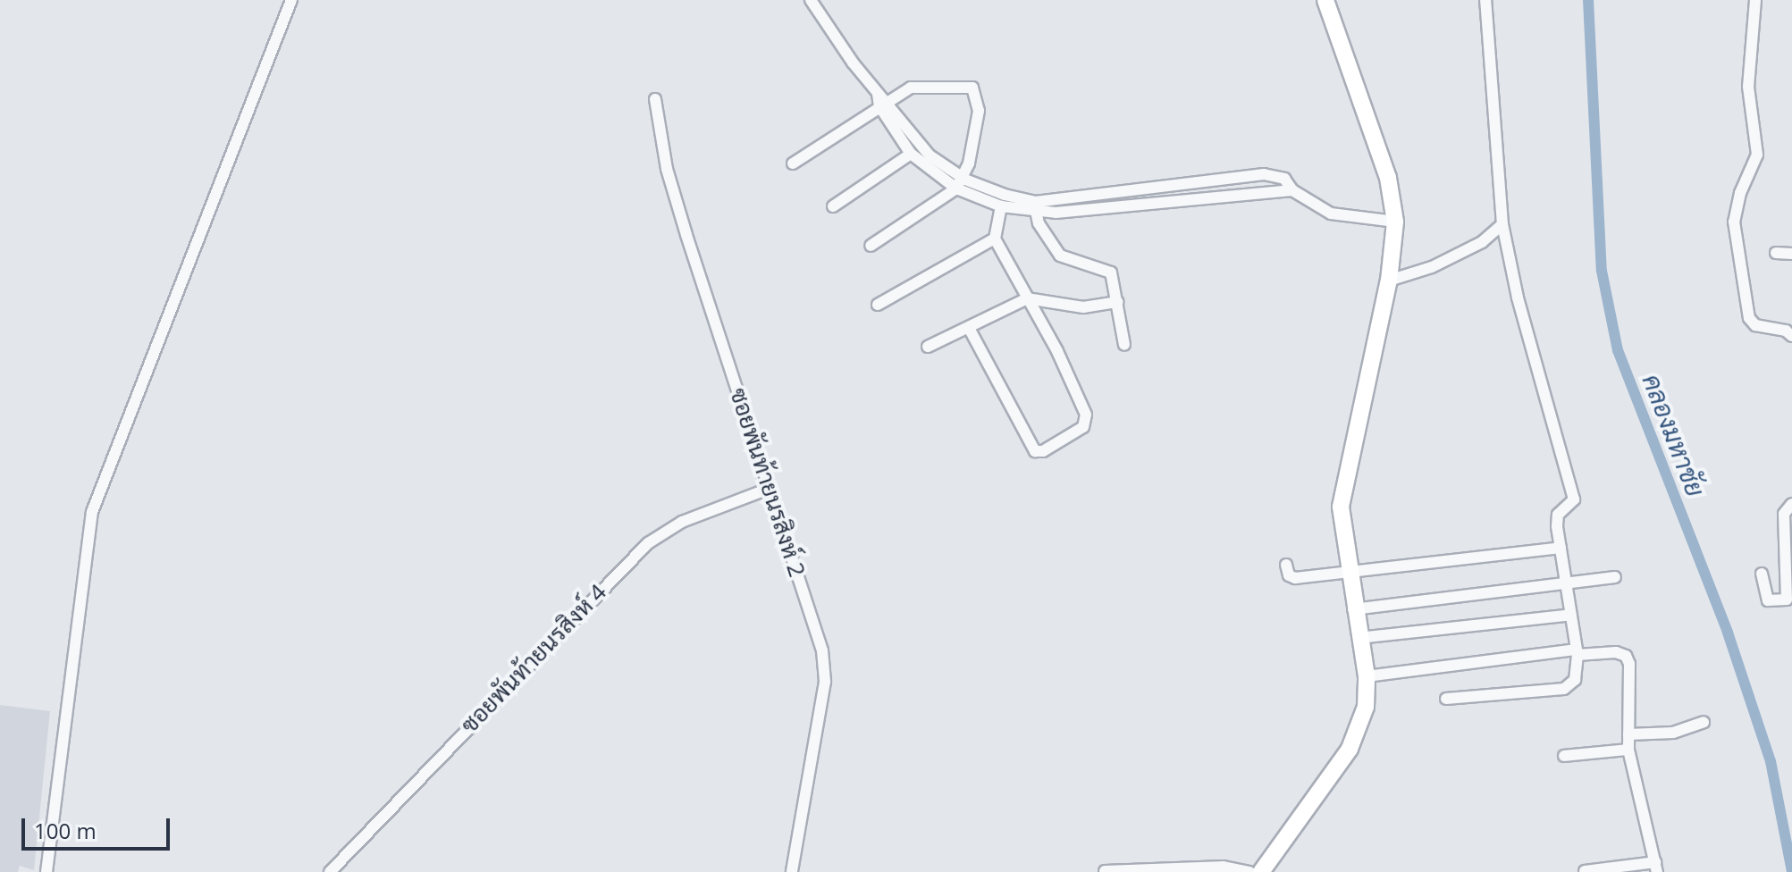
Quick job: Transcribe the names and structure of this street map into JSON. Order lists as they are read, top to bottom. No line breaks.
{"streets":{"street":["ซอยพันท้ายนรสิงห์ 2","ซอยพันท้ายนรสิงห์ 4"]},"crossings":[["ซอยพันท้ายนรสิงห์ 2","ซอยพันท้ายนรสิงห์ 4"]],"water":["คลองมหาชัย"],"scale_bar":"100 m"}
